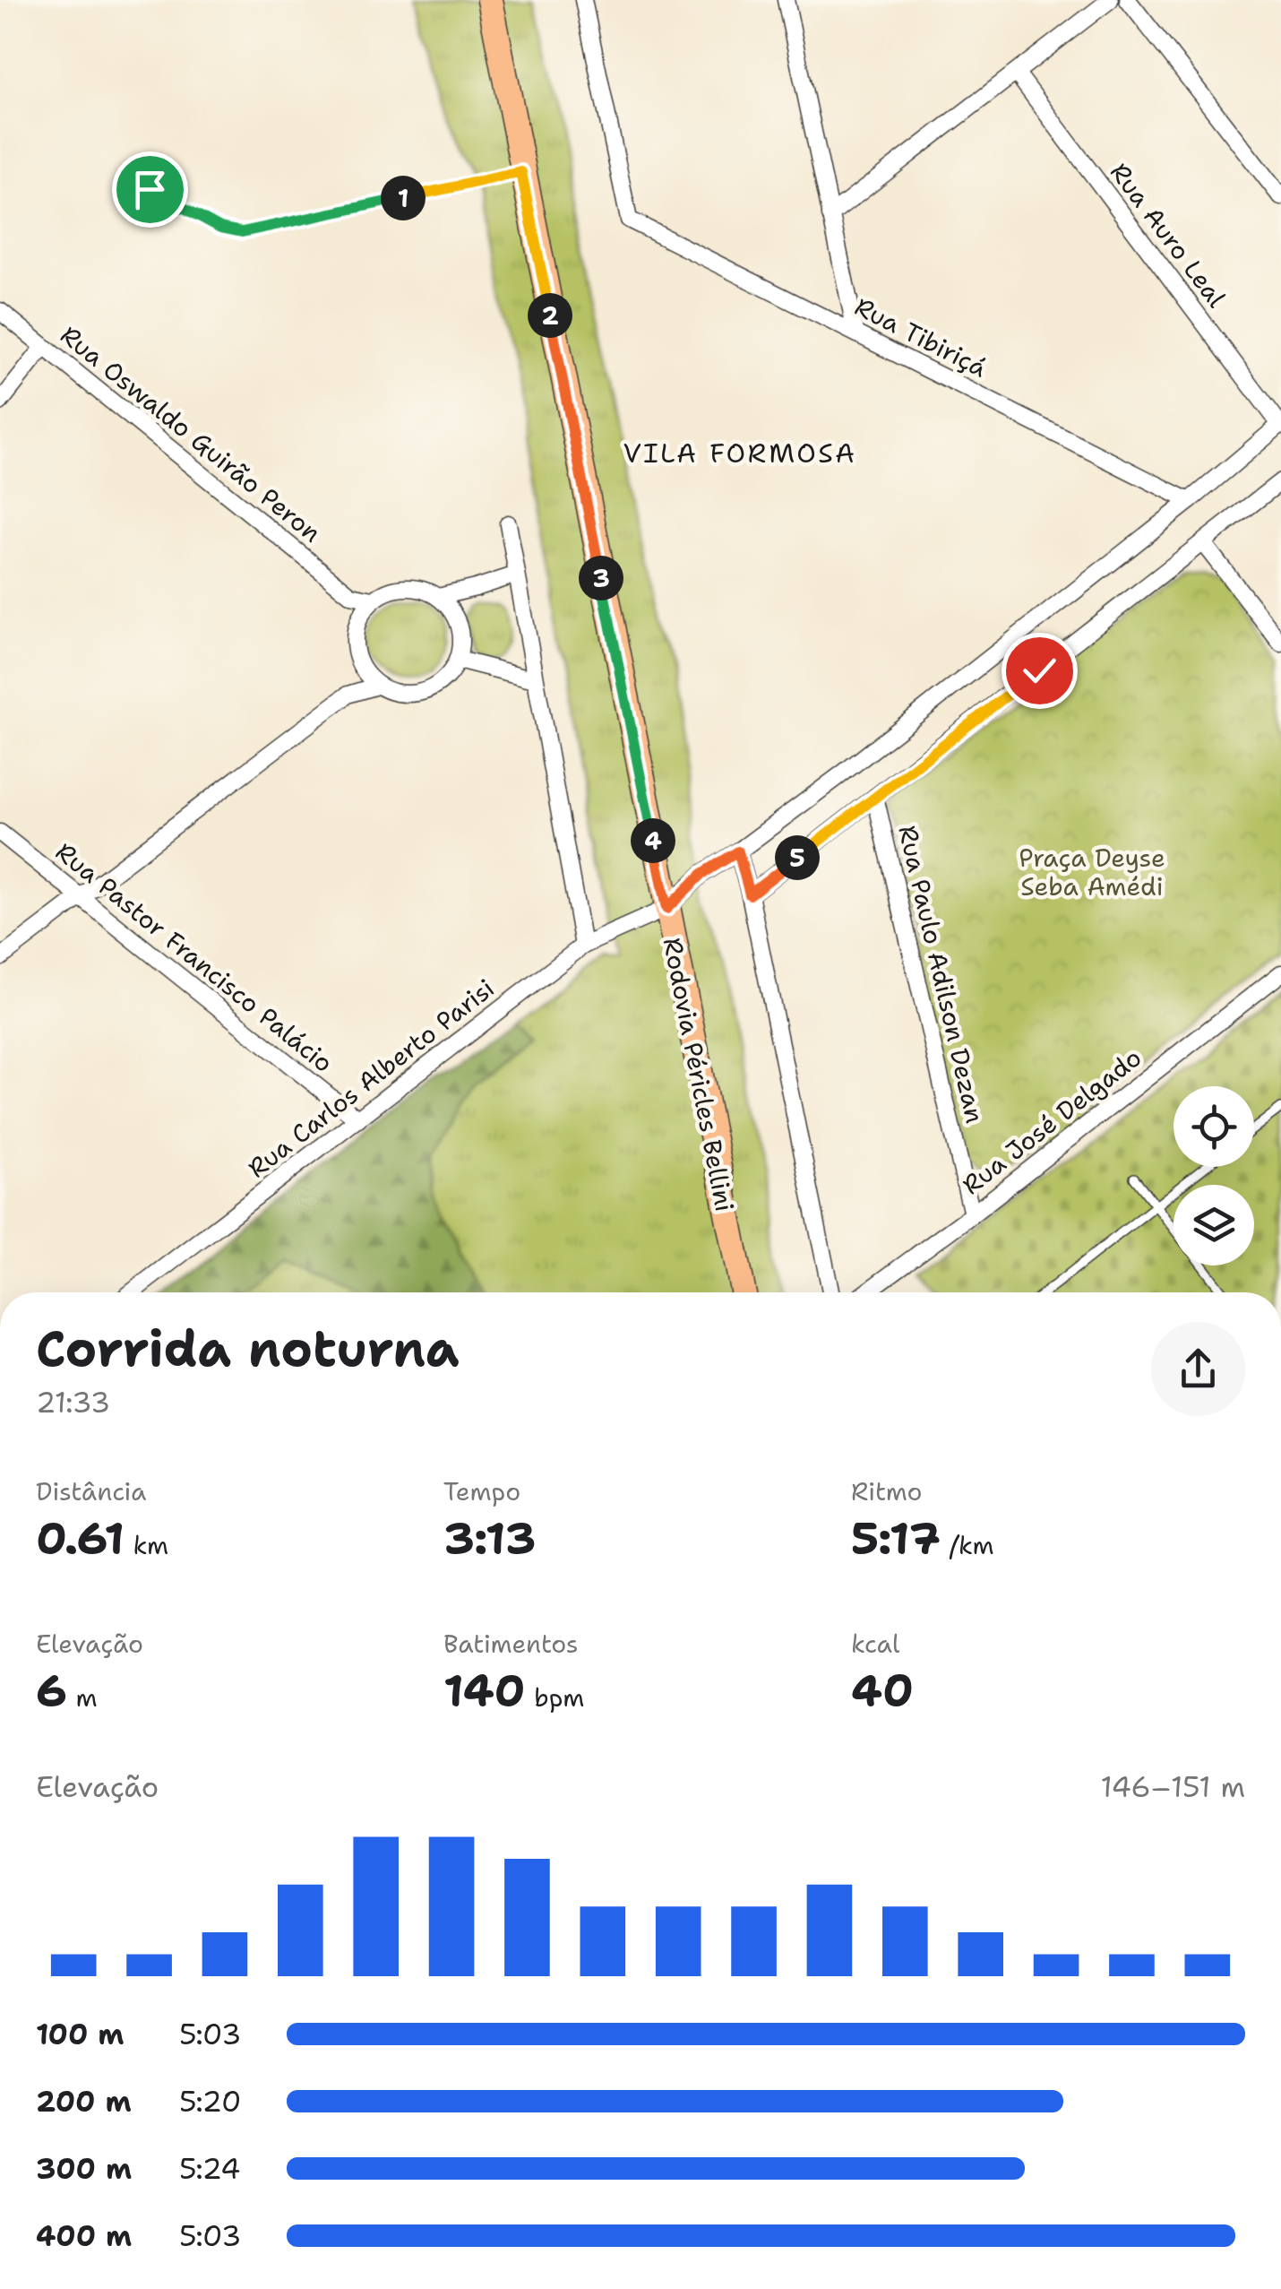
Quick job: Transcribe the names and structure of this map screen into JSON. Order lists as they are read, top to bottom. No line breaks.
{"streets":{"main road":["Rodovia Péricles Bellini"],"street":["Rua Auro Leal","Rua Tibiriçá","Rua Oswaldo Guirão Peron","Rua Pastor Francisco Palácio","Rua Paulo Adilson Dezan","Rua Carlos Alberto Parisi","Rua José Delgado"]},"crossings":[["Rua Pastor Francisco Palácio","Rua Carlos Alberto Parisi"],["Rua Paulo Adilson Dezan","Rua José Delgado"],["Rodovia Péricles Bellini","Rua Carlos Alberto Parisi"]],"districts":["VILA FORMOSA"],"parks":["Praça Deyse Seba Amédi"],"page":{"pins":["1","2","3","4","5"],"heading":["Corrida noturna","21:33"],"stats":[["Distância","0.61 km"],["Tempo","3:13"],["Ritmo","5:17 /km"],["Elevação","6 m"],["Batimentos","140 bpm"],["kcal","40"]],"chart":["Elevação","146–151 m"],"list":[{"name":"100 m","note":"5:03"},{"name":"200 m","note":"5:20"},{"name":"300 m","note":"5:24"},{"name":"400 m","note":"5:03"}]}}
